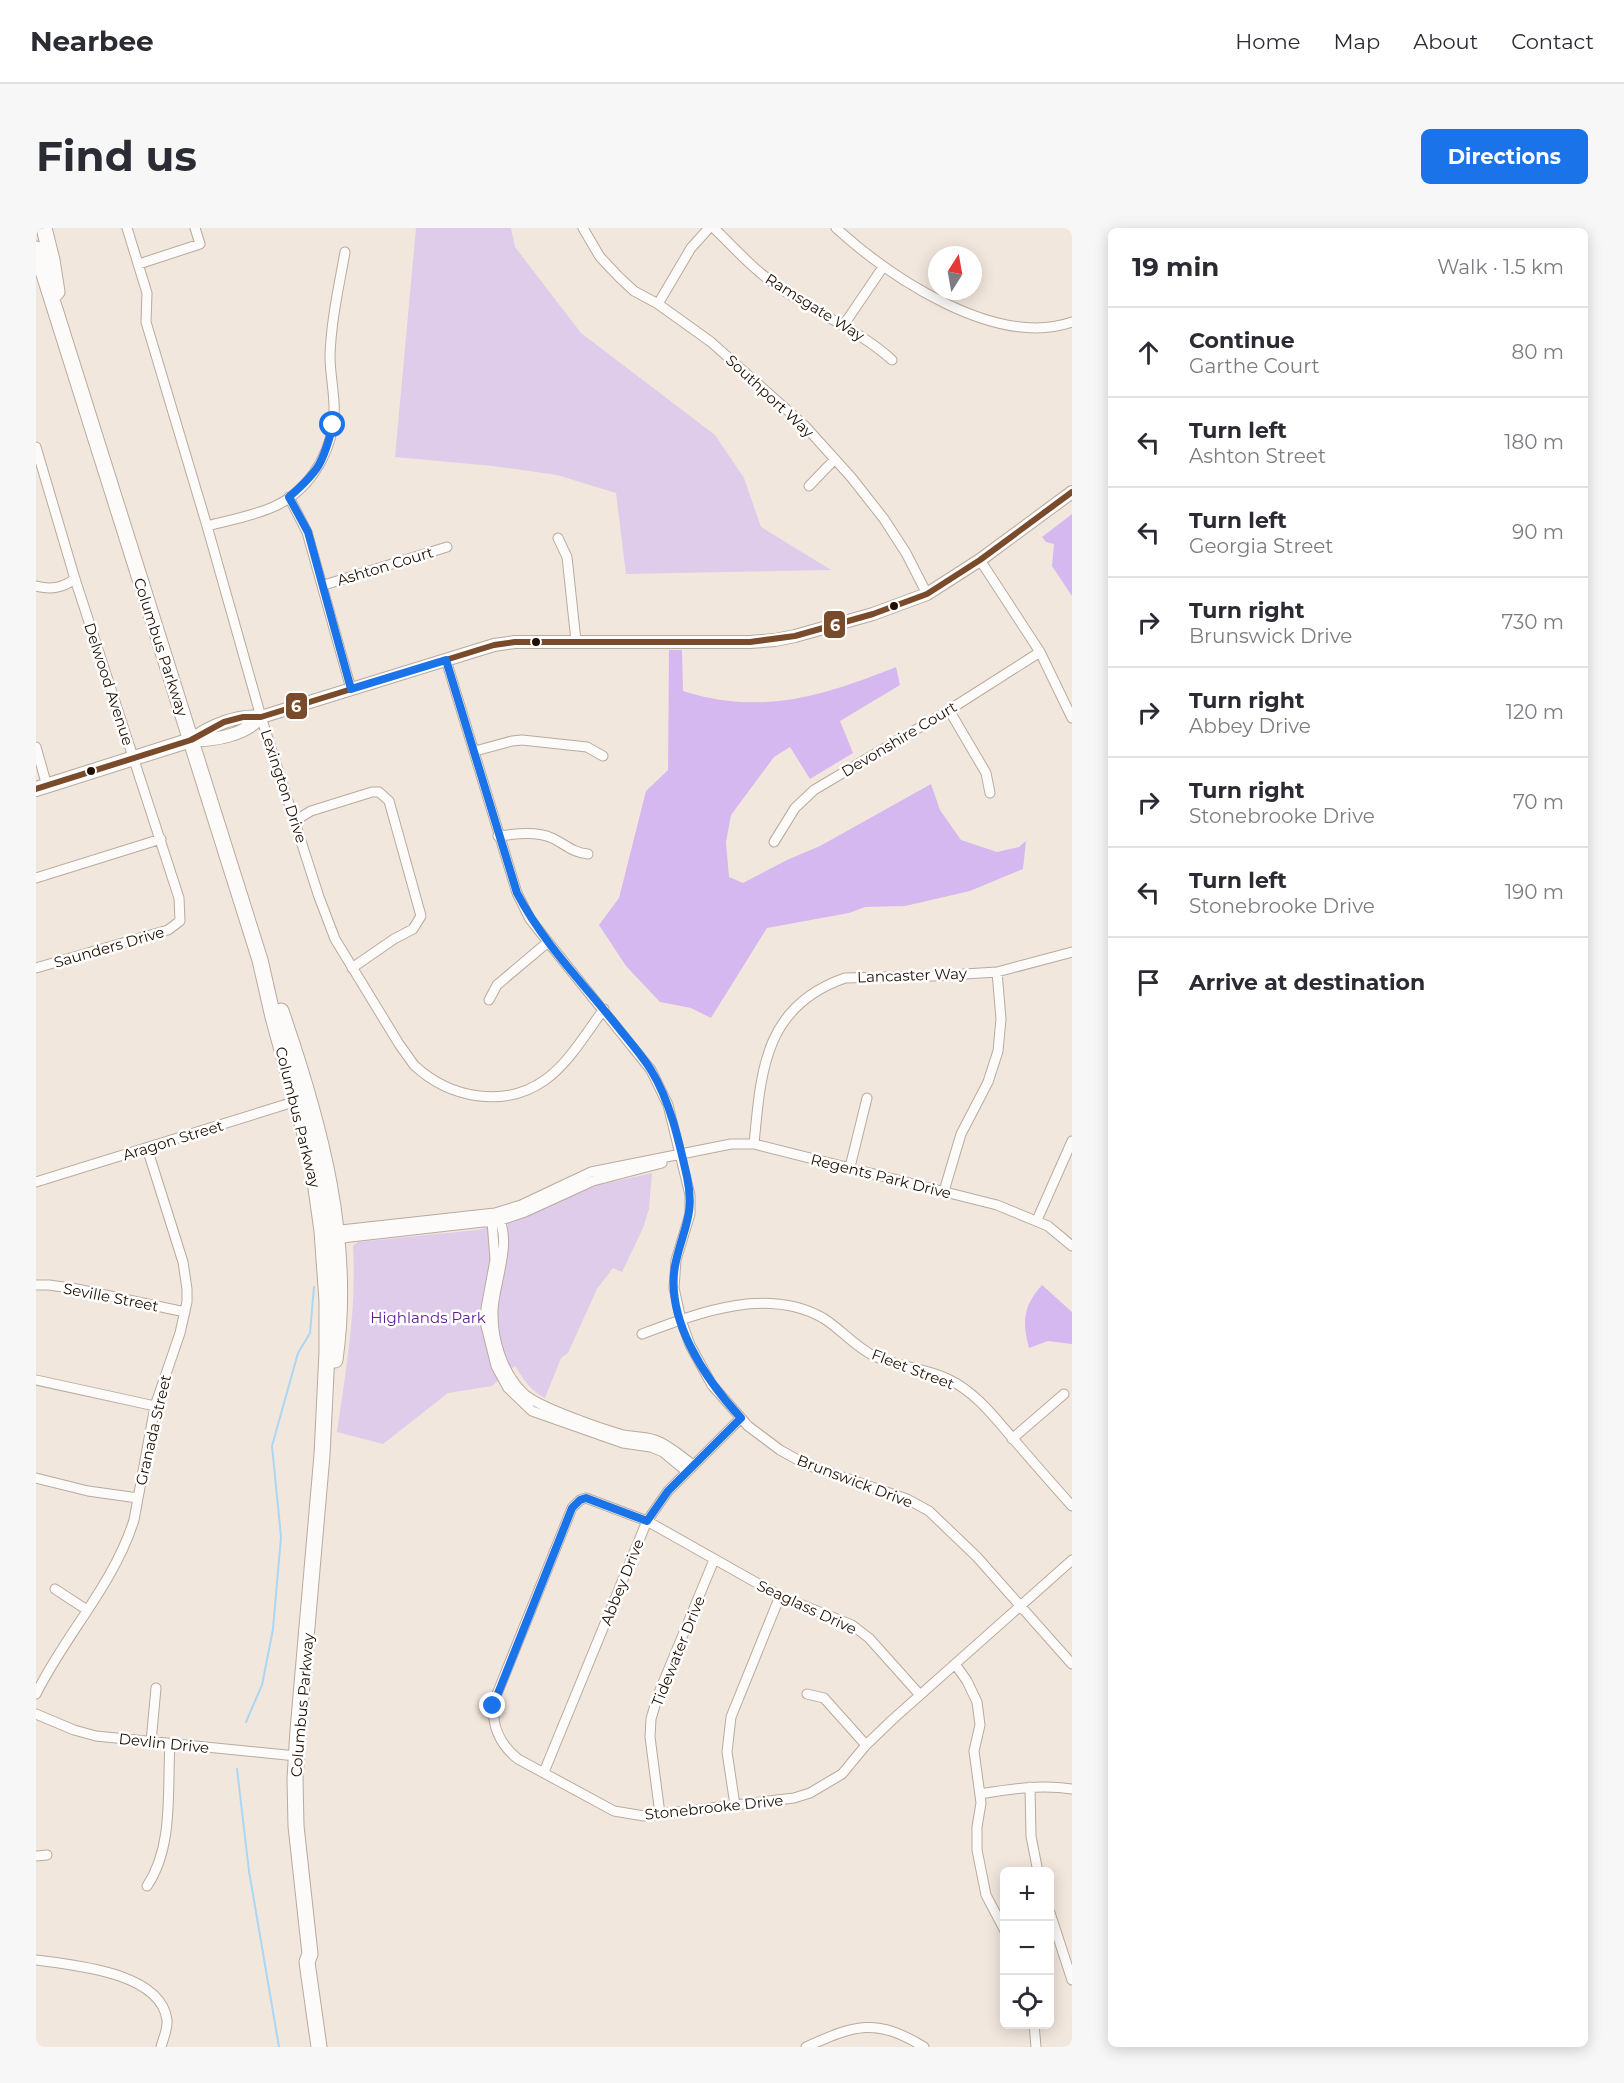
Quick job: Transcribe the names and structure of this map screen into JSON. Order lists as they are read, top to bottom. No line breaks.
{"streets":{"main road":["Columbus Parkway"],"street":["Ramsgate Way","Southport Way","Ashton Court","Delwood Avenue","Devonshire Court","Lexington Drive","Saunders Drive","Lancaster Way","Aragon Street","Regents Park Drive","Seville Street","Fleet Street","Granada Street","Brunswick Drive","Abbey Drive","Seaglass Drive","Tidewater Drive","Devlin Drive","Stonebrooke Drive"]},"crossings":[["Columbus Parkway","Aragon Street"],["Columbus Parkway","Regents Park Drive"],["Columbus Parkway","Devlin Drive"],["Delwood Avenue","Saunders Drive"],["Lexington Drive","Brunswick Drive"],["Lancaster Way","Regents Park Drive"],["Aragon Street","Granada Street"],["Regents Park Drive","Brunswick Drive"],["Seville Street","Granada Street"],["Fleet Street","Brunswick Drive"],["Brunswick Drive","Abbey Drive"],["Brunswick Drive","Stonebrooke Drive"],["Abbey Drive","Seaglass Drive"],["Abbey Drive","Stonebrooke Drive"],["Seaglass Drive","Tidewater Drive"],["Seaglass Drive","Stonebrooke Drive"],["Tidewater Drive","Stonebrooke Drive"]],"parks":["Highlands Park"],"lines":["transit line 6"],"north":"top","page":{"header":"Nearbee","nav":["Home","Map","About","Contact"],"buttons":"Directions","title":"Find us","heading":["19 min","Walk · 1.5 km"],"list":[["Continue","Garthe Court","80 m"],["Turn left","Ashton Street","180 m"],["Turn left","Georgia Street","90 m"],["Turn right","Brunswick Drive","730 m"],["Turn right","Abbey Drive","120 m"],["Turn right","Stonebrooke Drive","70 m"],["Turn left","Stonebrooke Drive","190 m"],"Arrive at destination"],"map_buttons":["+","−"]}}
